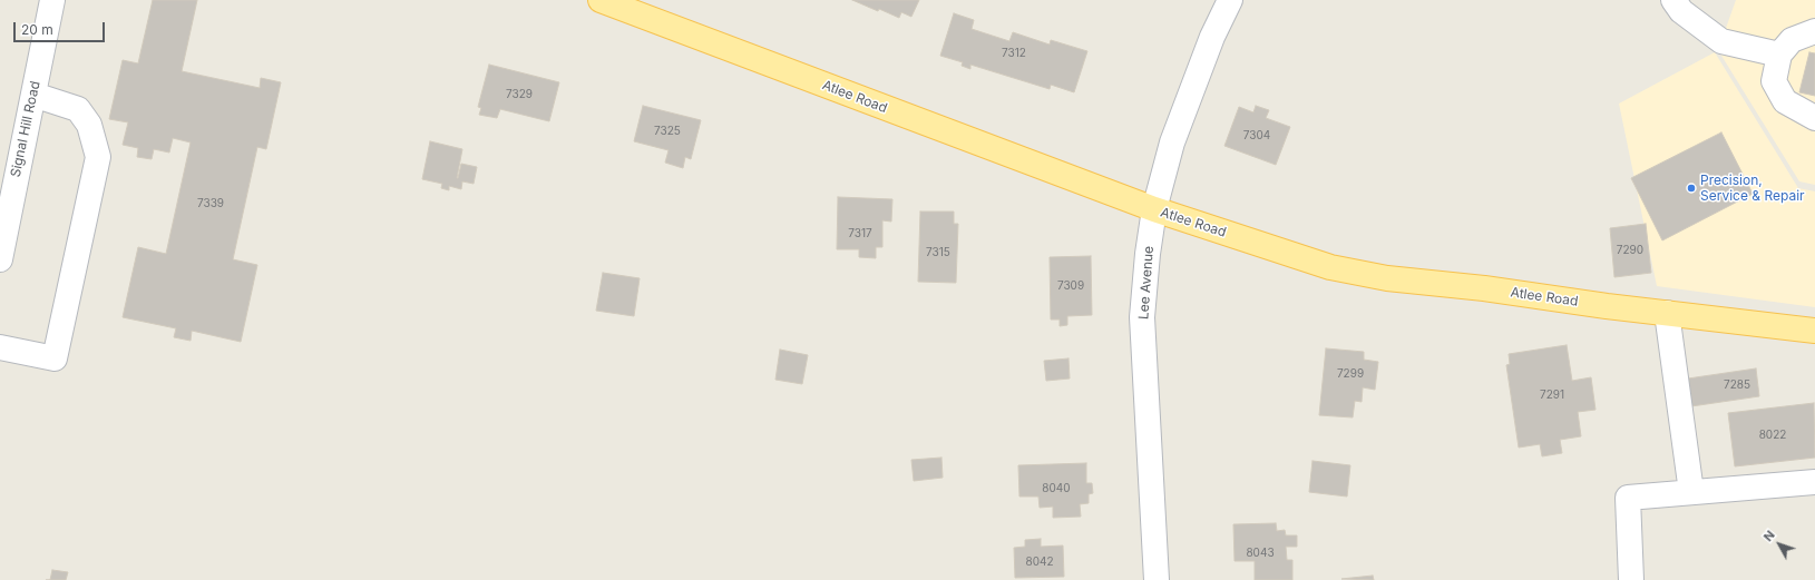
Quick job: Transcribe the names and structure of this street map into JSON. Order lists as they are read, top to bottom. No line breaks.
{"streets":{"main road":["Atlee Road"],"street":["Signal Hill Road","Lee Avenue"]},"crossings":[["Atlee Road","Lee Avenue"]],"places":["Precision, Service & Repair"],"house_numbers":["7312","7329","7325","7304","7339","7317","7290","7315","7309","7299","7285","7291","8022","8040","8043","8042"],"scale_bar":"20 m","north":"top left"}
